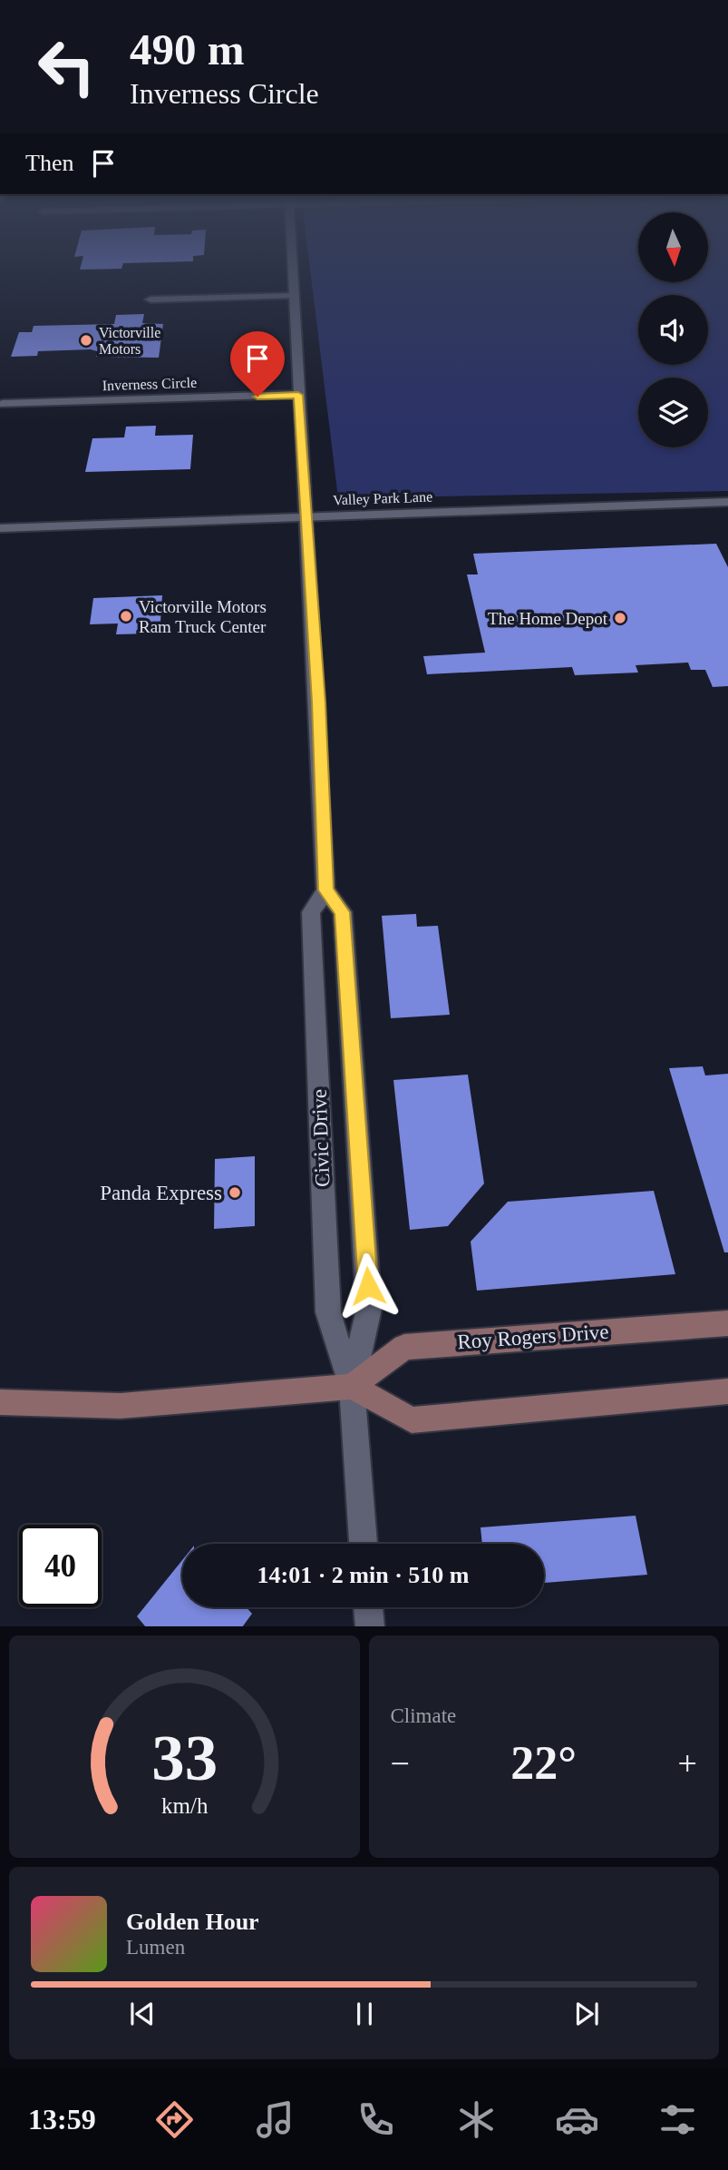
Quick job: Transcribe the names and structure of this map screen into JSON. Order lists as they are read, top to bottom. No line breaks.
{"streets":{"main road":["Roy Rogers Drive"],"street":["Inverness Circle","Valley Park Lane","Civic Drive"]},"crossings":[["Inverness Circle","Civic Drive"],["Valley Park Lane","Civic Drive"],["Civic Drive","Roy Rogers Drive"]],"places":["Victorville Motors","Victorville Motors Ram Truck Center","The Home Depot","Panda Express"],"north":"bottom","page":{"turn":["490 m","Inverness Circle"],"then":"Then","limit":"40","trip":"14:01 · 2 min · 510 m","tile":"Climate","heat":["−","22°","+"],"song":["Golden Hour","Lumen"],"tabs":"13:59","gauge":["33","km/h"]}}
